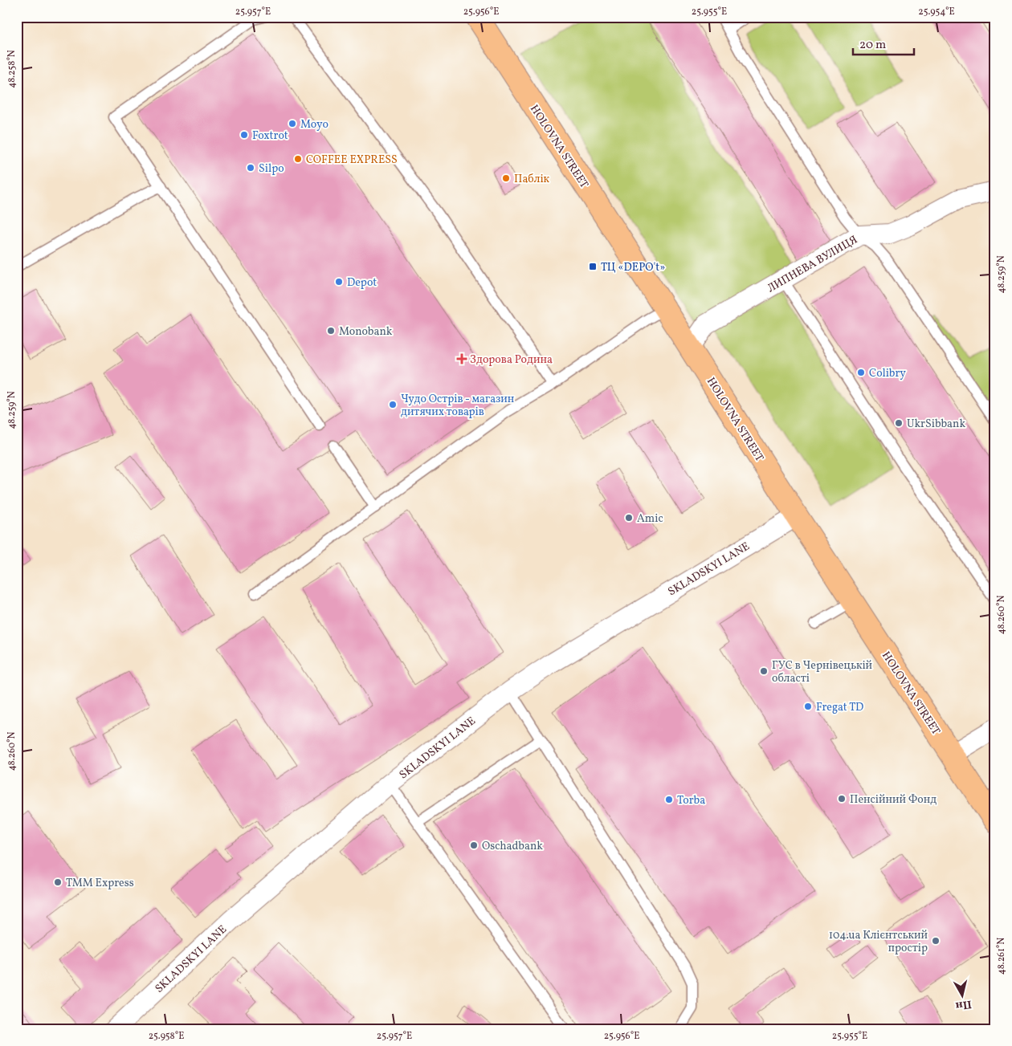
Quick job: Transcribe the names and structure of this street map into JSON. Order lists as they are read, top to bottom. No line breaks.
{"streets":{"main road":["HOLOVNA STREET"],"street":["ЛИПНЕВА ВУЛИЦЯ","SKLADSKYI LANE"]},"crossings":[["HOLOVNA STREET","ЛИПНЕВА ВУЛИЦЯ"],["HOLOVNA STREET","SKLADSKYI LANE"]],"places":{"other":["Moyo","Foxtrot","COFFEE EXPRESS","Silpo","Паблік","Depot","Monobank","Colibry","Чудо Острів - магазин дитячих товарів","UkrSibbank","Amic","ГУС в Чернівецькій області","Fregat TD","Пенсійний Фонд","Torba","Oschadbank","TMM Express","104.ua Клієнтський простір"],"transit":["ТЦ «DEPO't»"],"health":["Здорова Родина"]},"scale_bar":"20 m","north":"bottom","coordinates":["25.957°E","25.956°E","25.955°E","25.954°E","48.258°N","48.259°N","48.260°N","48.261°N","25.958°E"]}
